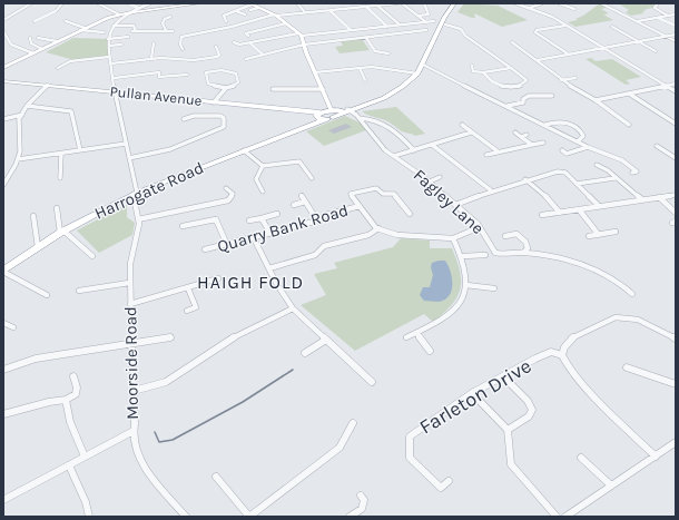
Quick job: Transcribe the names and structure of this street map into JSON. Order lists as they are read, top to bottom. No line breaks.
{"streets":{"highway":["Harrogate Road"],"main road":["Pullan Avenue"],"street":["Fagley Lane","Quarry Bank Road","Moorside Road","Farleton Drive"]},"crossings":[["Pullan Avenue","Moorside Road"],["Harrogate Road","Moorside Road"]],"districts":["HAIGH FOLD"]}
